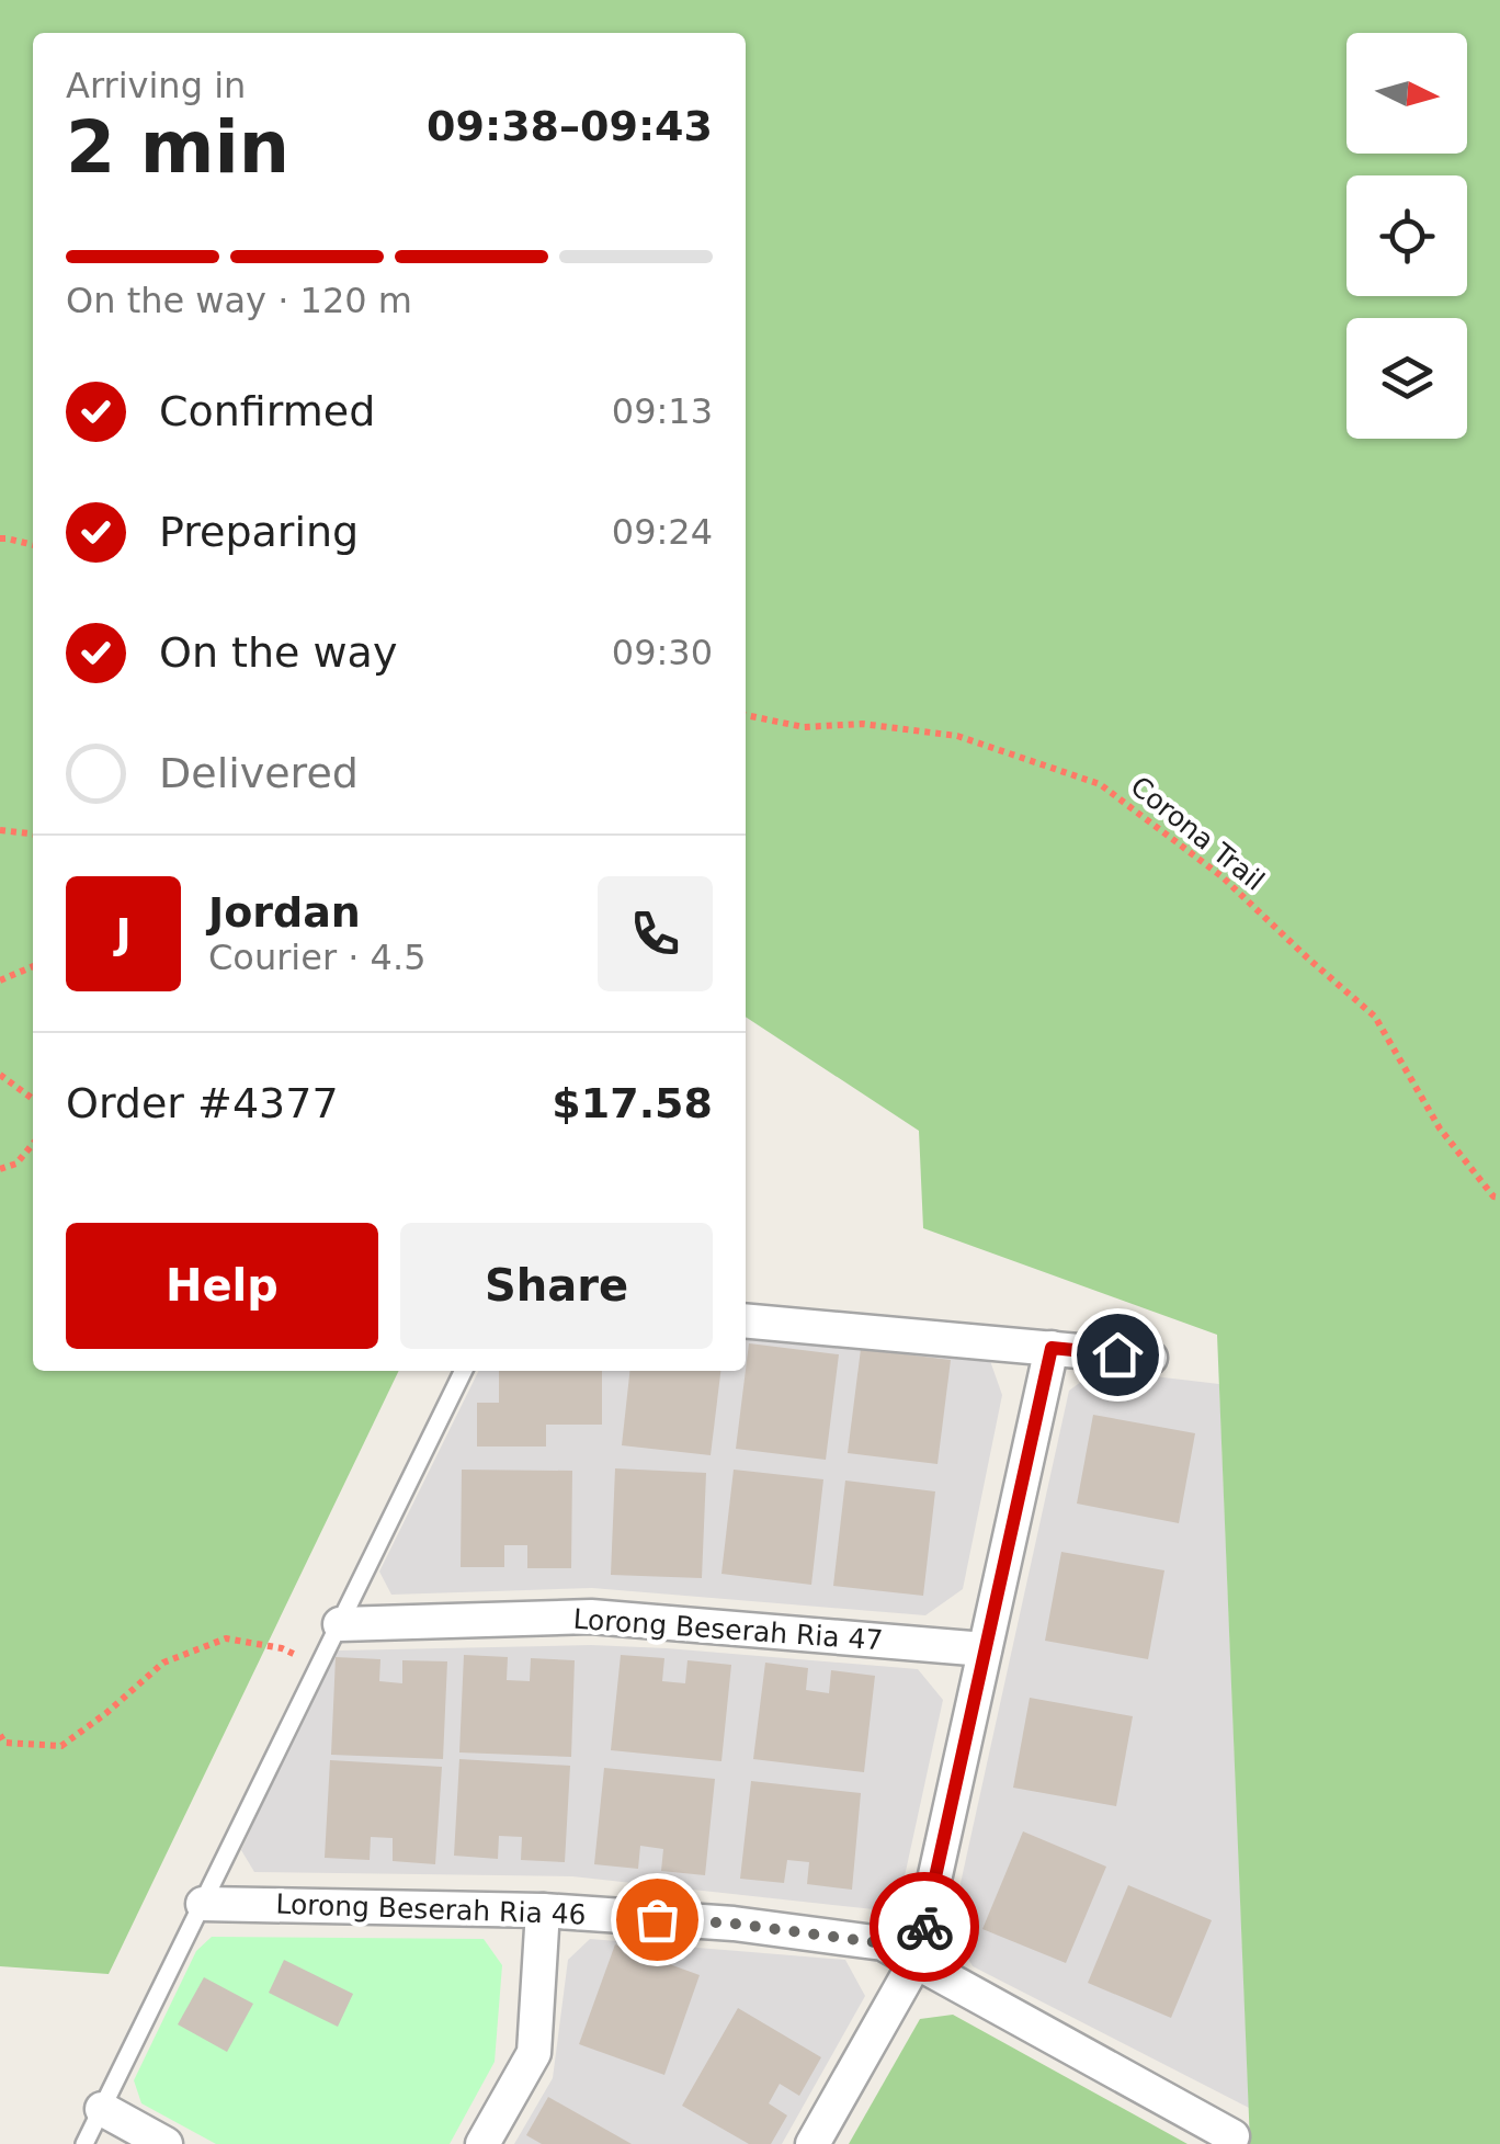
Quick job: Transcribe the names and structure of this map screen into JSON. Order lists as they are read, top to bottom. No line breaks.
{"streets":{"street":["Lorong Beserah Ria 47","Lorong Beserah Ria 46"],"path":["Corona Trail"]},"north":"right","page":{"heading":["2 min","Arriving in","09:38–09:43"],"panel":["Jordan","Courier · 4.5","Order #4377","$17.58"],"bar":"On the way · 120 m","list":[["Confirmed","09:13"],["Preparing","09:24"],["On the way","09:30"],"Delivered"],"round":"J","buttons":["Help","Share"]}}
